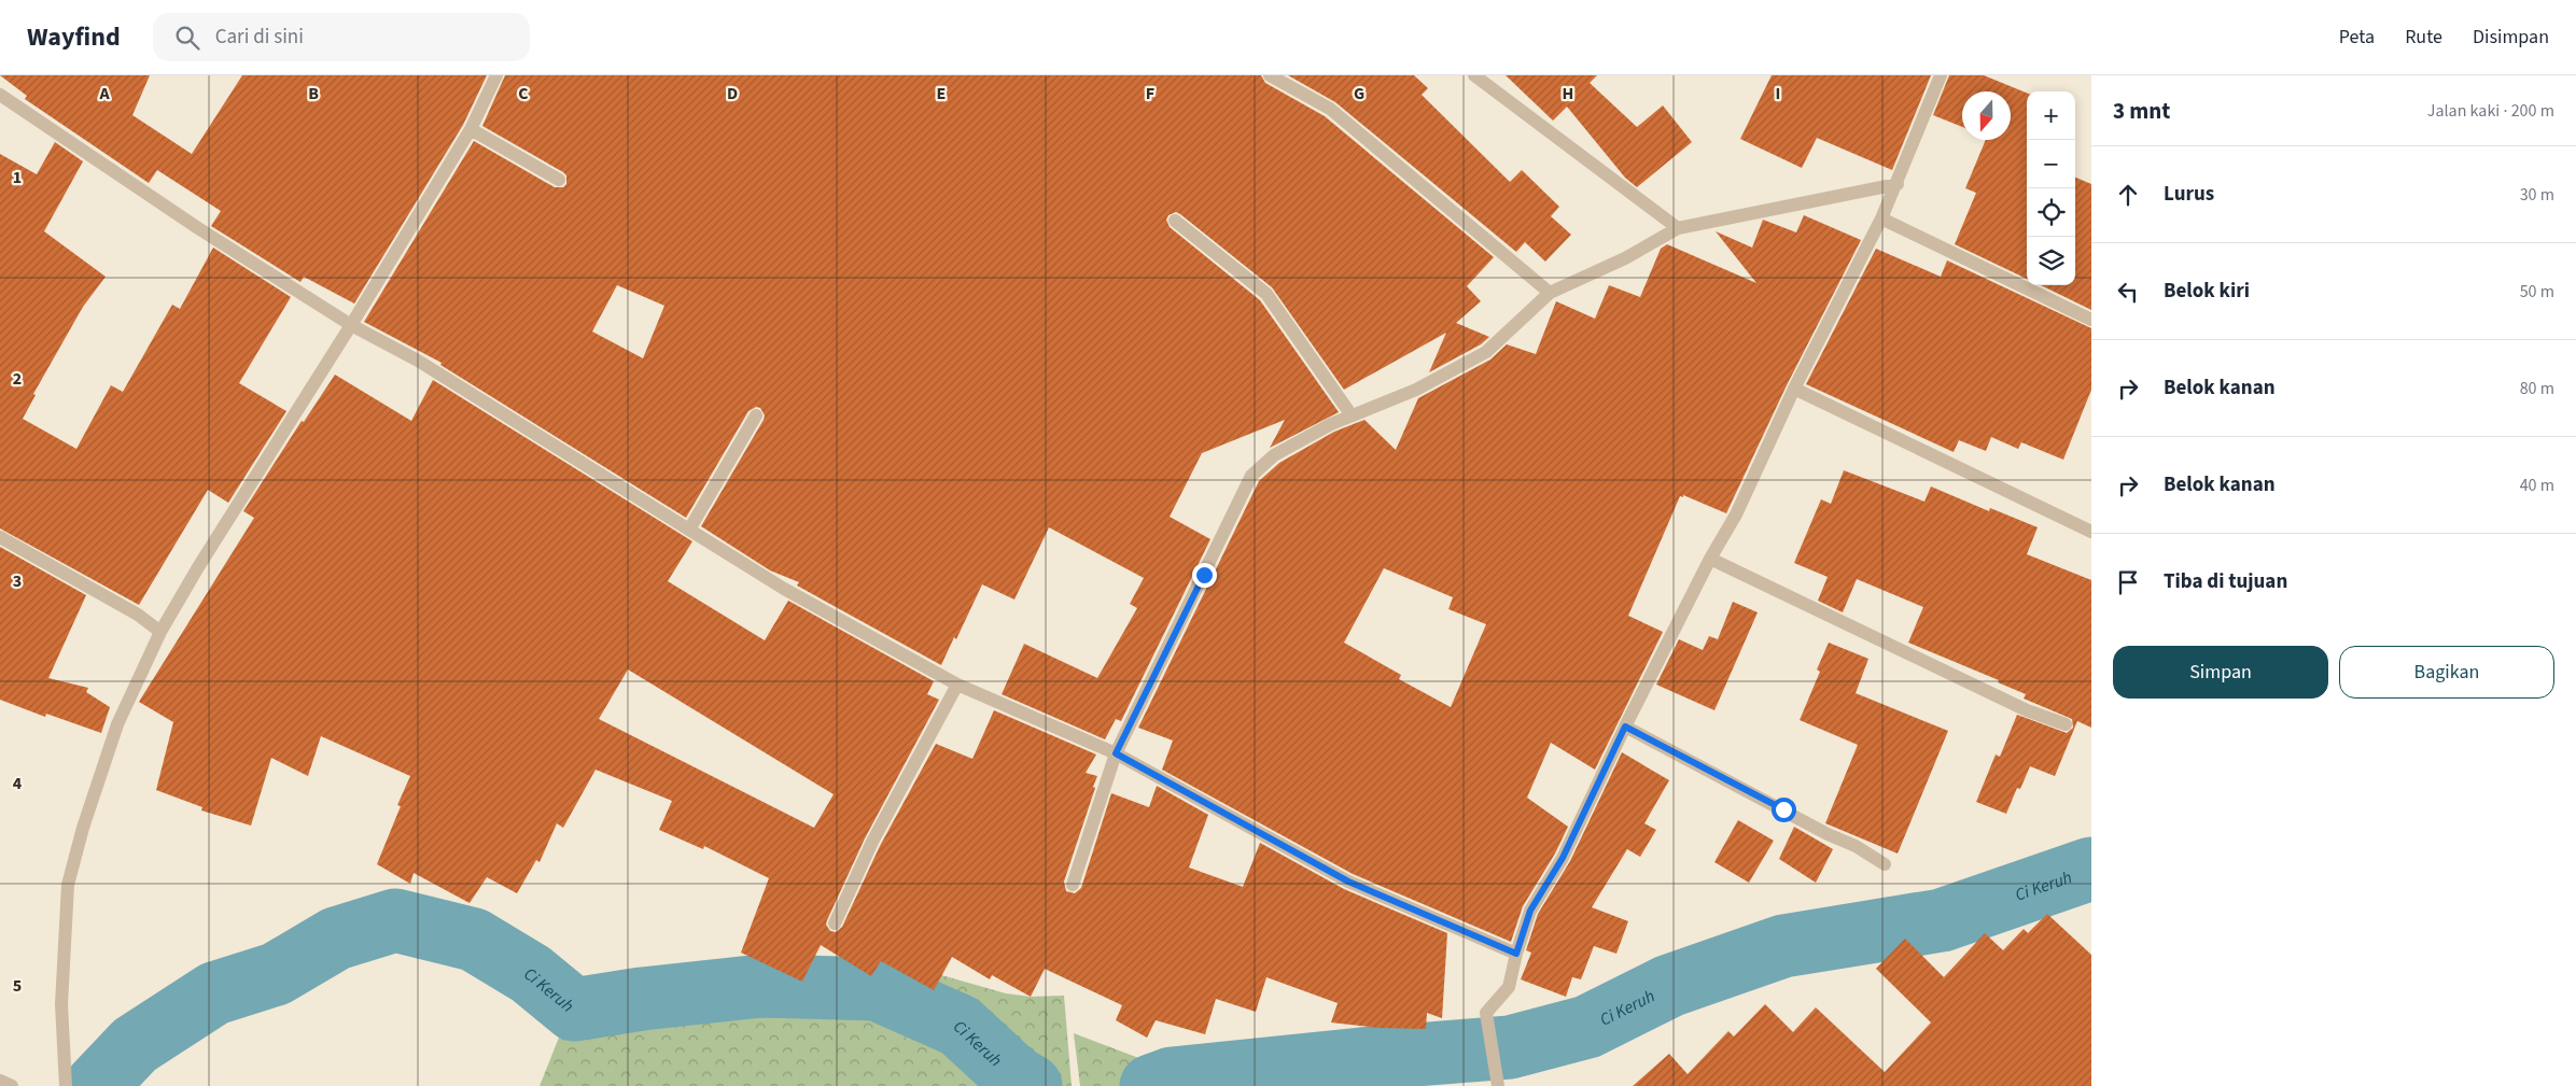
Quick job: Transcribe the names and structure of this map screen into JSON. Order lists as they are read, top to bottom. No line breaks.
{"water":["Ci Keruh"],"north":"bottom","page":{"header":"Wayfind","search":"Cari di sini","nav":["Peta","Rute","Disimpan"],"heading":["3 mnt","Jalan kaki · 200 m"],"map_buttons":["+","−"],"list":[["Lurus","30 m"],["Belok kiri","50 m"],["Belok kanan","80 m"],["Belok kanan","40 m"],"Tiba di tujuan"],"buttons":["Simpan","Bagikan"]},"grid":{"columns":["A","B","C","D","E","F","G","H","I"],"rows":["1","2","3","4","5"]}}
